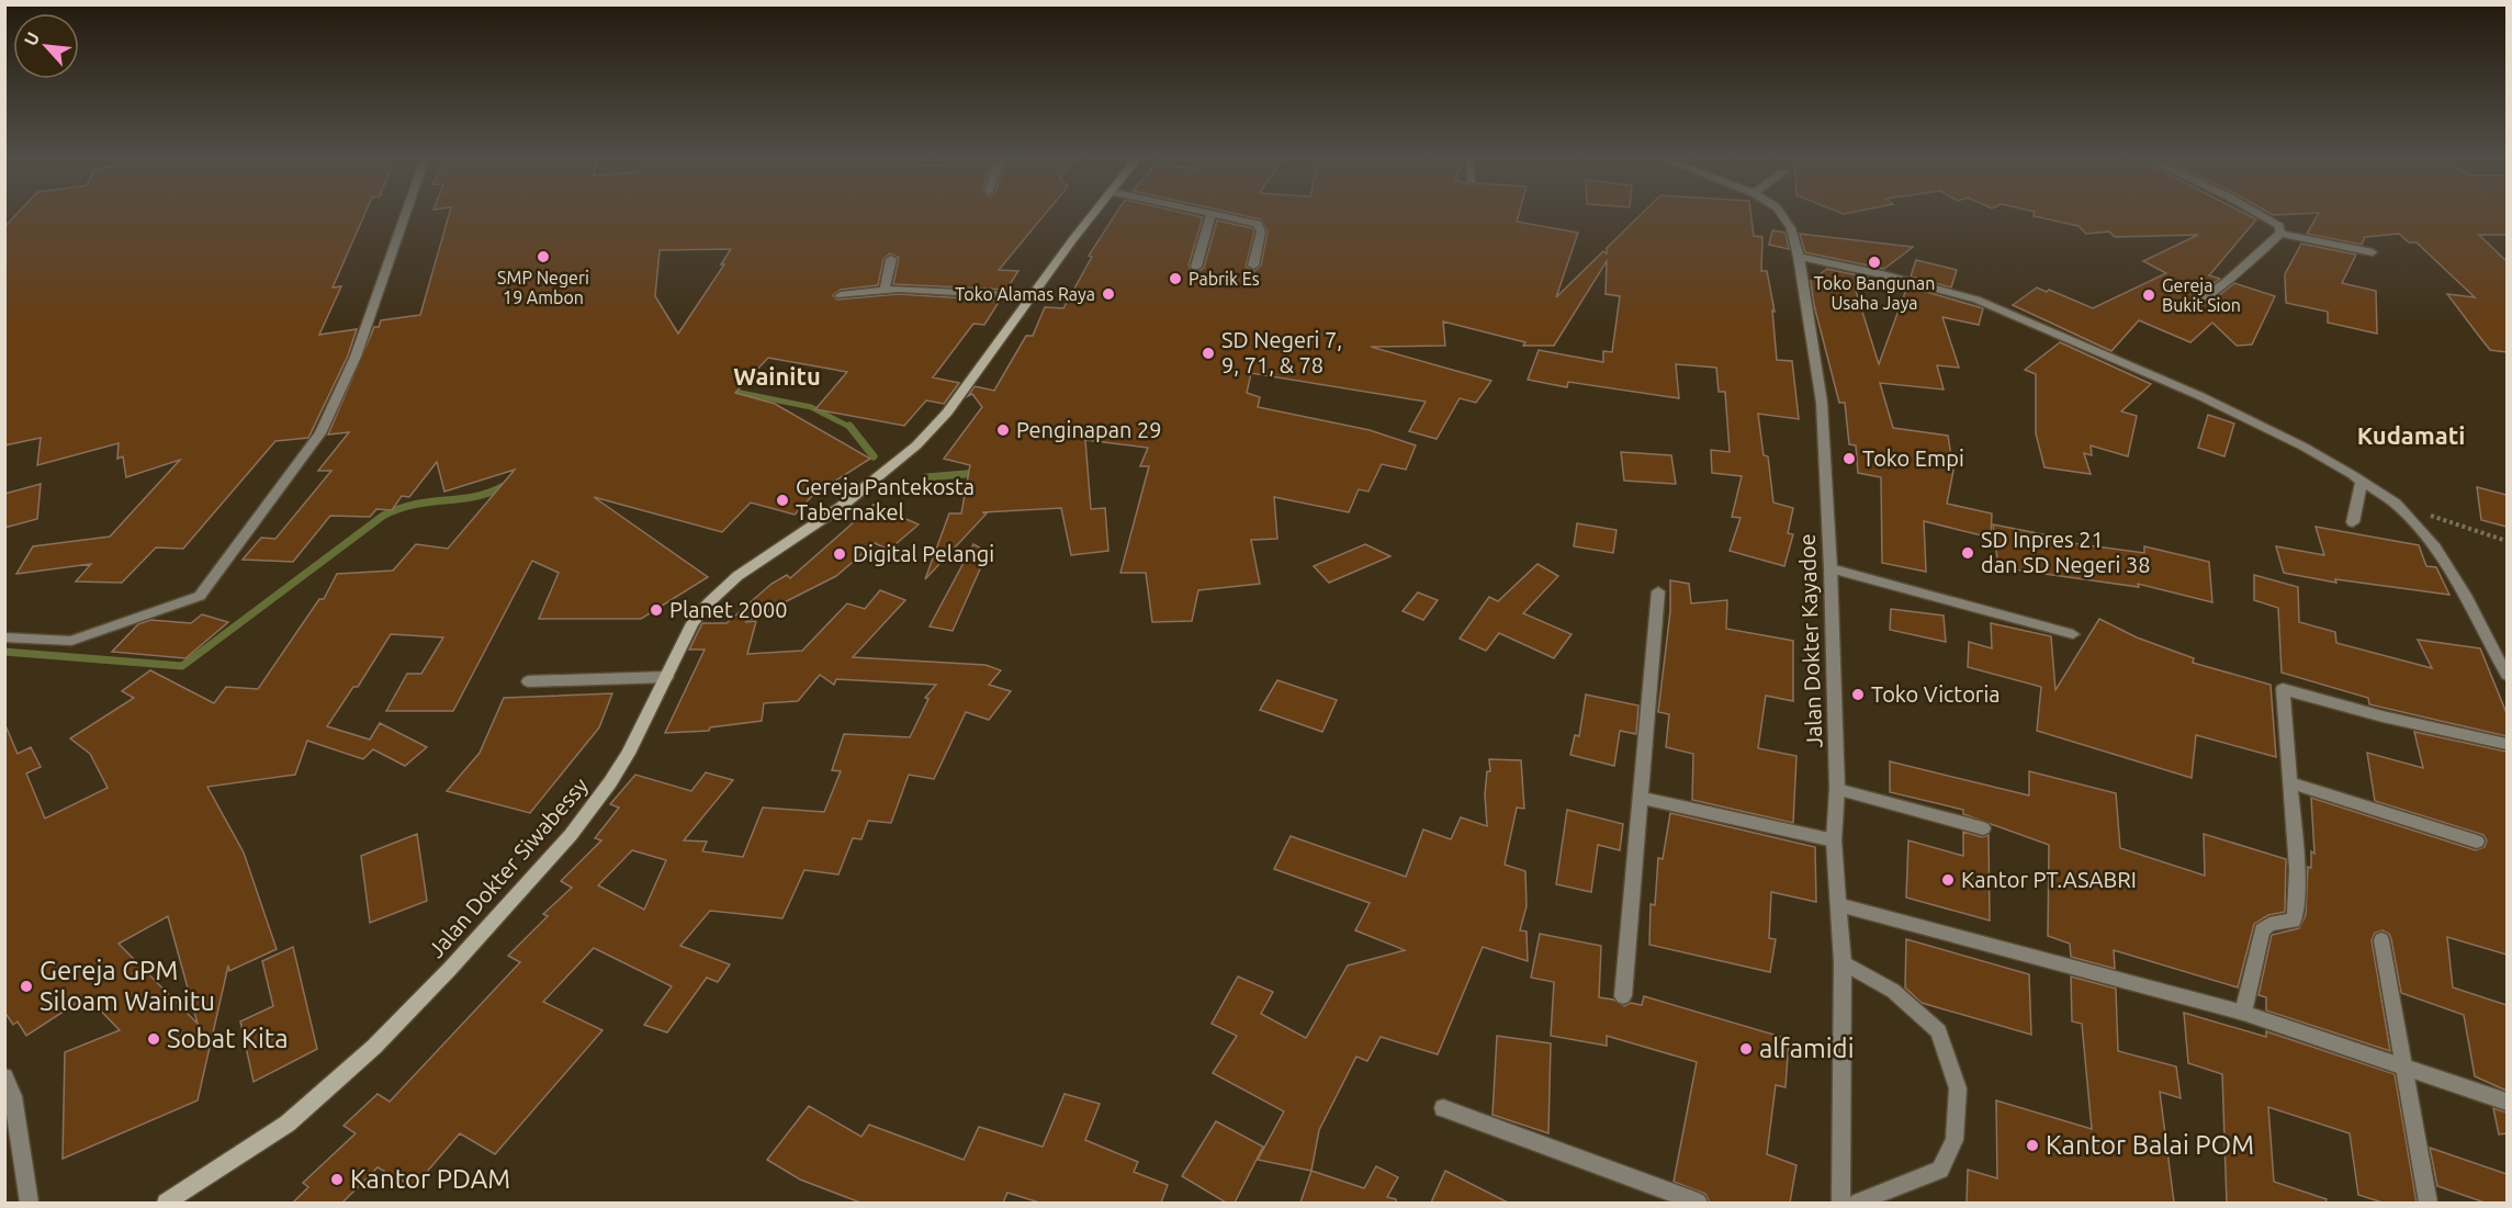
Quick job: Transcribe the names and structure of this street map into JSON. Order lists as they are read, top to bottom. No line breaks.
{"streets":{"main road":["Jalan Dokter Siwabessy"],"street":["Jalan Dokter Kayadoe"]},"districts":["Wainitu","Kudamati"],"places":["SMP Negeri 19 Ambon","Toko Bangunan Usaha Jaya","Pabrik Es","Toko Alamas Raya","Gereja Bukit Sion","SD Negeri 7, 9, 71, & 78","Penginapan 29","Toko Empi","Gereja Pantekosta Tabernakel","SD Inpres 21 dan SD Negeri 38","Digital Pelangi","Planet 2000","Toko Victoria","Kantor PT.ASABRI","Gereja GPM Siloam Wainitu","Sobat Kita","alfamidi","Kantor Balai POM","Kantor PDAM"],"north":"top left"}
